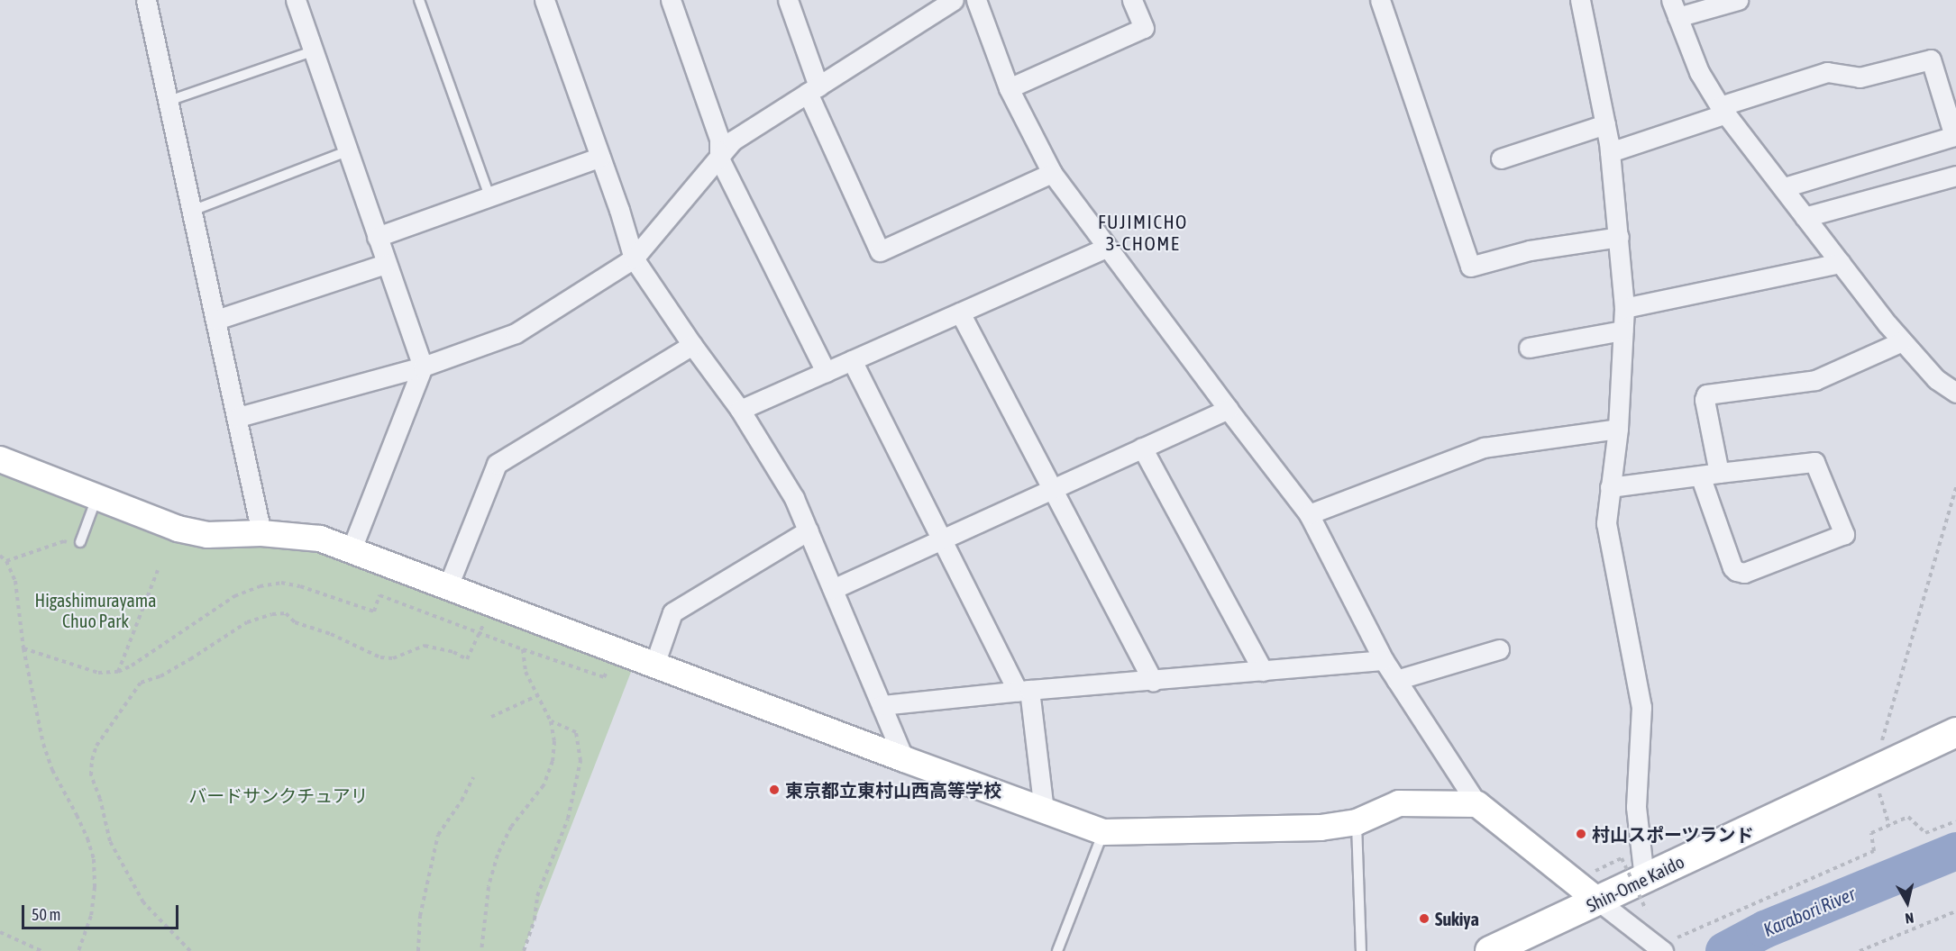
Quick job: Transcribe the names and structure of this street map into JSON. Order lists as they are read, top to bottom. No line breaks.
{"streets":{"main road":["Shin-Ome Kaido"]},"districts":["FUJIMICHO 3-CHOME"],"water":["Karabori River"],"parks":["Higashimurayama Chuo Park","バードサンクチュアリ"],"places":["東京都立東村山西高等学校","村山スポーツランド","Sukiya"],"scale_bar":"50 m","north":"bottom"}
